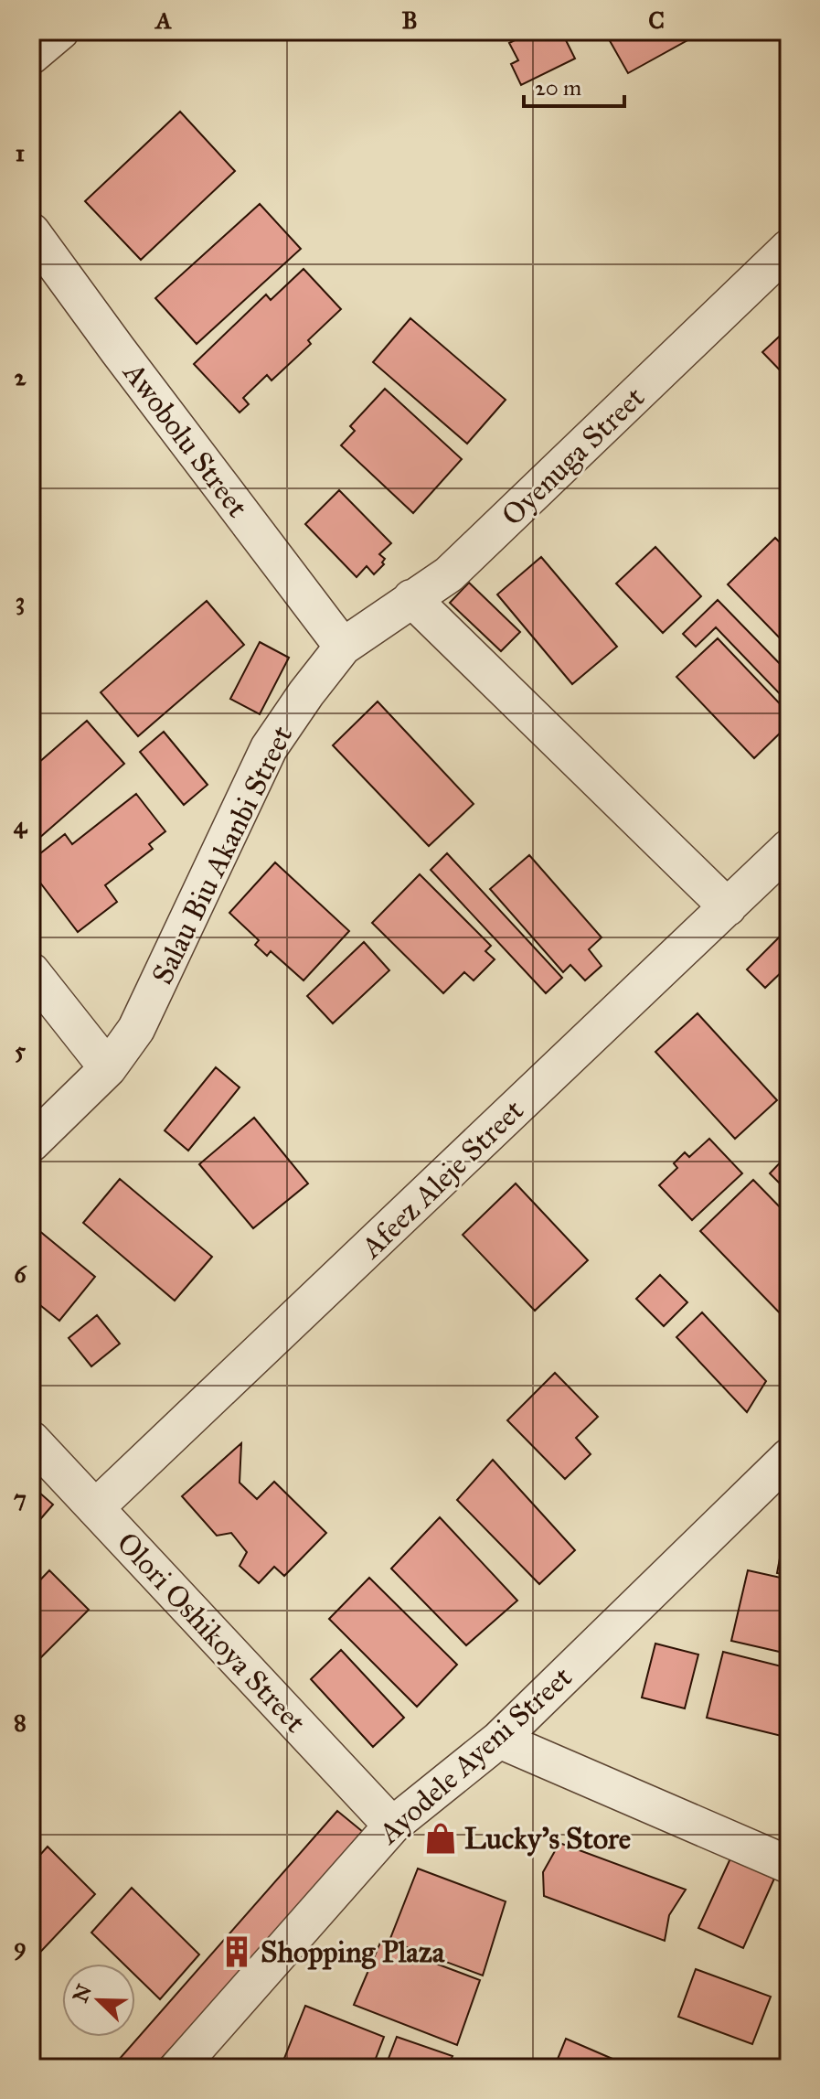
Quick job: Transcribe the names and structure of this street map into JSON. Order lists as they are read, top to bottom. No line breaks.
{"streets":{"street":["Awobolu Street","Oyenuga Street","Salau Biu Akanbi Street","Afeez Aleje Street","Olori Oshikoya Street","Ayodele Ayeni Street"]},"crossings":[["Awobolu Street","Oyenuga Street"],["Awobolu Street","Salau Biu Akanbi Street"],["Oyenuga Street","Salau Biu Akanbi Street"],["Afeez Aleje Street","Olori Oshikoya Street"],["Olori Oshikoya Street","Ayodele Ayeni Street"]],"places":{"shop":["Lucky's Store"],"building":["Shopping Plaza"]},"scale_bar":"20 m","north":"top left","grid":{"columns":["A","B","C"],"rows":["1","2","3","4","5","6","7","8","9"]}}
